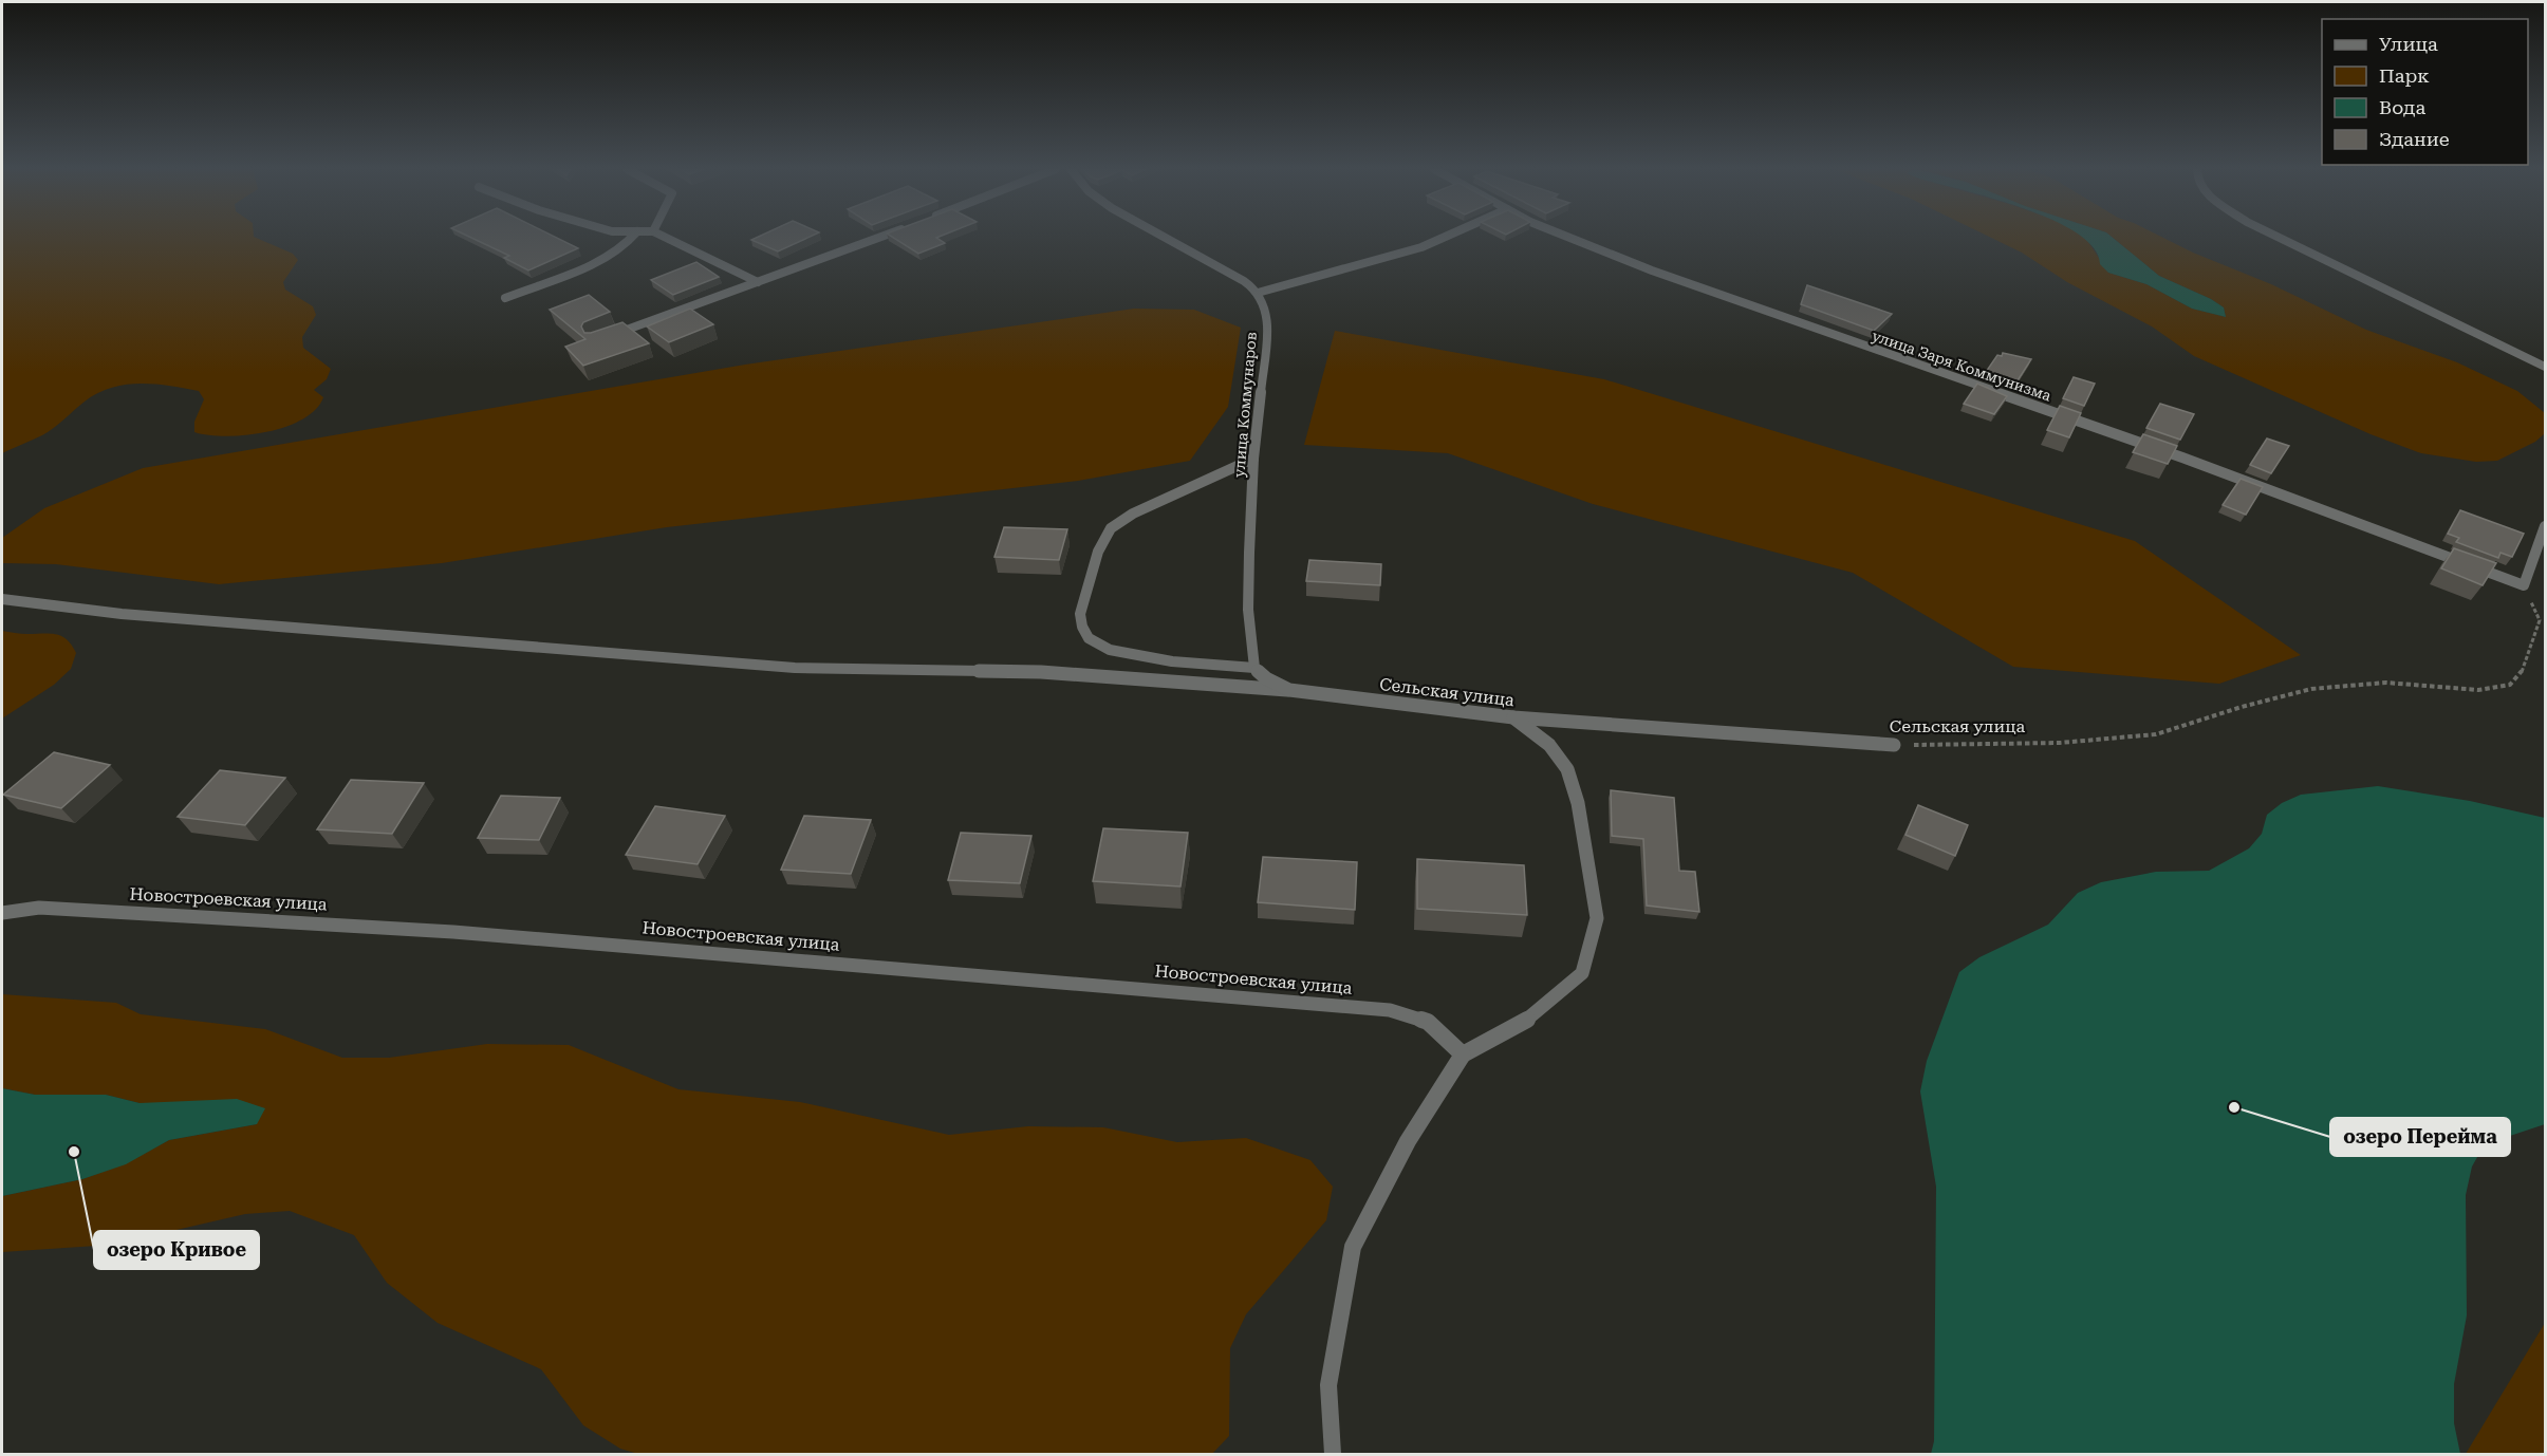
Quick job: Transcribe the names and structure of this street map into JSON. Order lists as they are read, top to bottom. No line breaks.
{"streets":{"street":["улица Заря Коммунизма","улица Коммунаров","Сельская улица","Новостроевская улица"]},"crossings":[["улица Заря Коммунизма","Сельская улица"]],"places":["озеро Перейма","озеро Кривое"],"legend":["Улица","Парк","Вода","Здание"]}
